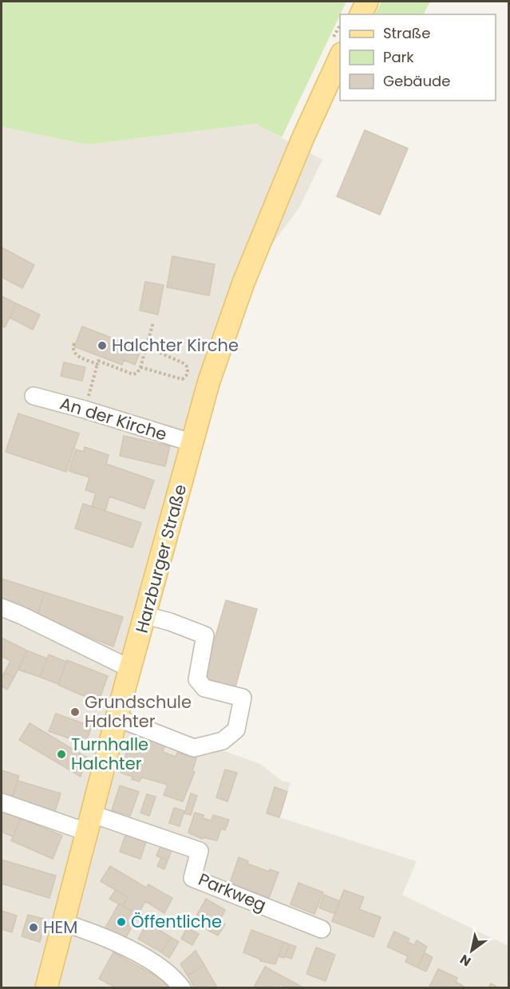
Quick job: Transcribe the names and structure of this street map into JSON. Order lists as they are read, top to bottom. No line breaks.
{"streets":{"main road":["Harzburger Straße"],"street":["An der Kirche","Parkweg"]},"crossings":[["An der Kirche","Harzburger Straße"],["Harzburger Straße","Parkweg"]],"places":["Halchter Kirche","Grundschule Halchter","Turnhalle Halchter","Öffentliche","HEM"],"legend":["Straße","Park","Gebäude"],"north":"bottom left"}
